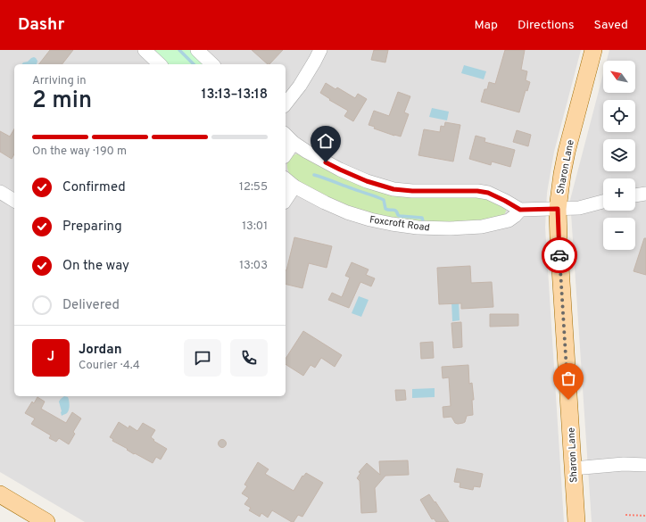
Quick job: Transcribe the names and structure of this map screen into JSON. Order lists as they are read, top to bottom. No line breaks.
{"streets":{"main road":["Sharon Lane"],"street":["Foxcroft Road"]},"north":"top left","page":{"header":"Dashr","nav":["Map","Directions","Saved"],"map_buttons":["+","−"],"heading":["2 min","Arriving in","13:13–13:18"],"panel":["Jordan","Courier · 4.4"],"bar":"On the way · 190 m","list":[["Confirmed","12:55"],["Preparing","13:01"],["On the way","13:03"],"Delivered"],"round":"J"}}
